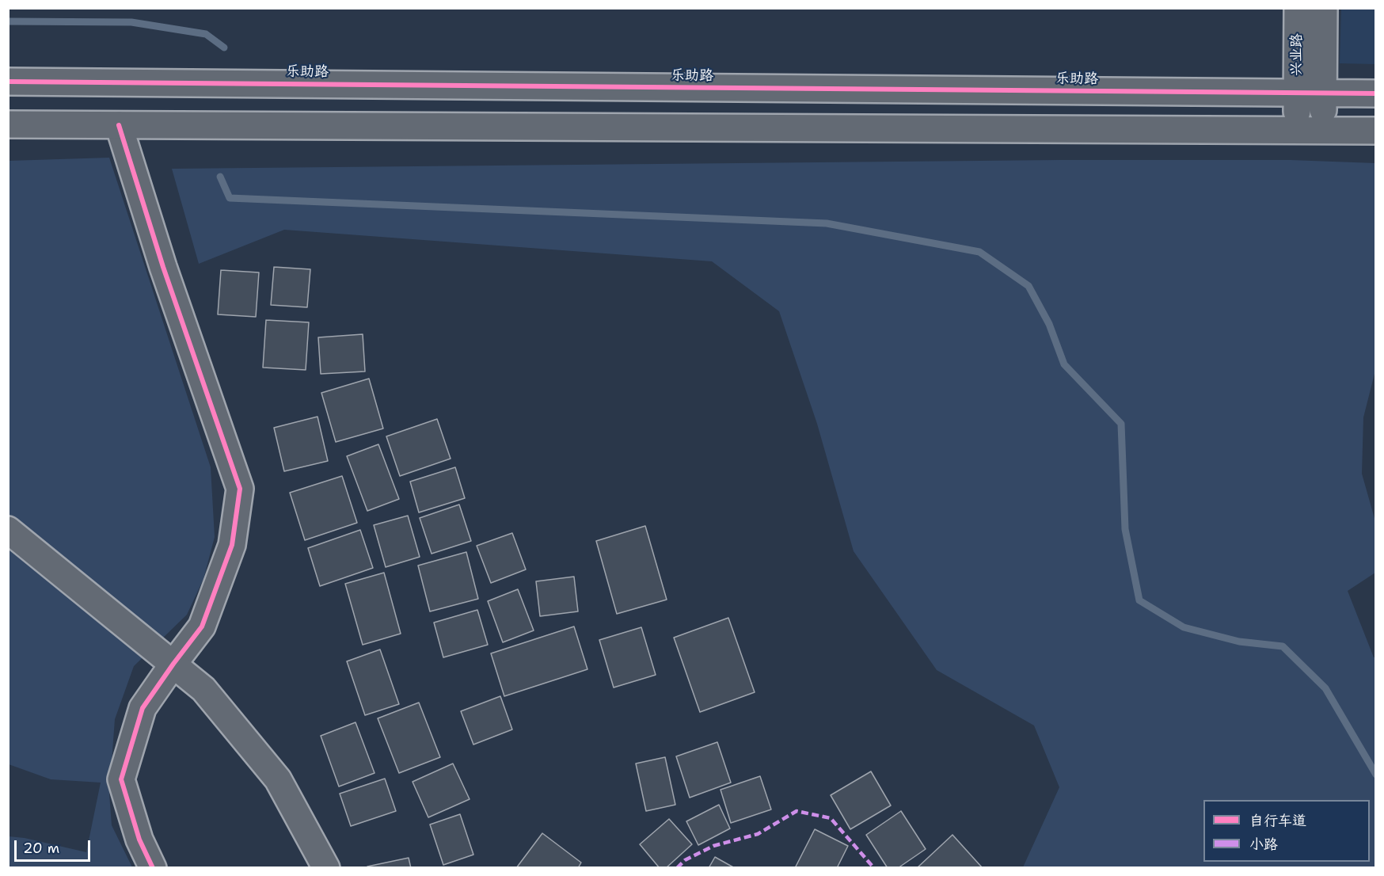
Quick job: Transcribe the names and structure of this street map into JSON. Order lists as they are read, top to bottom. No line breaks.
{"streets":{"street":["兴业路","乐助路"]},"crossings":[["兴业路","乐助路"]],"legend":["自行车道","小路"],"scale_bar":"20 m"}
